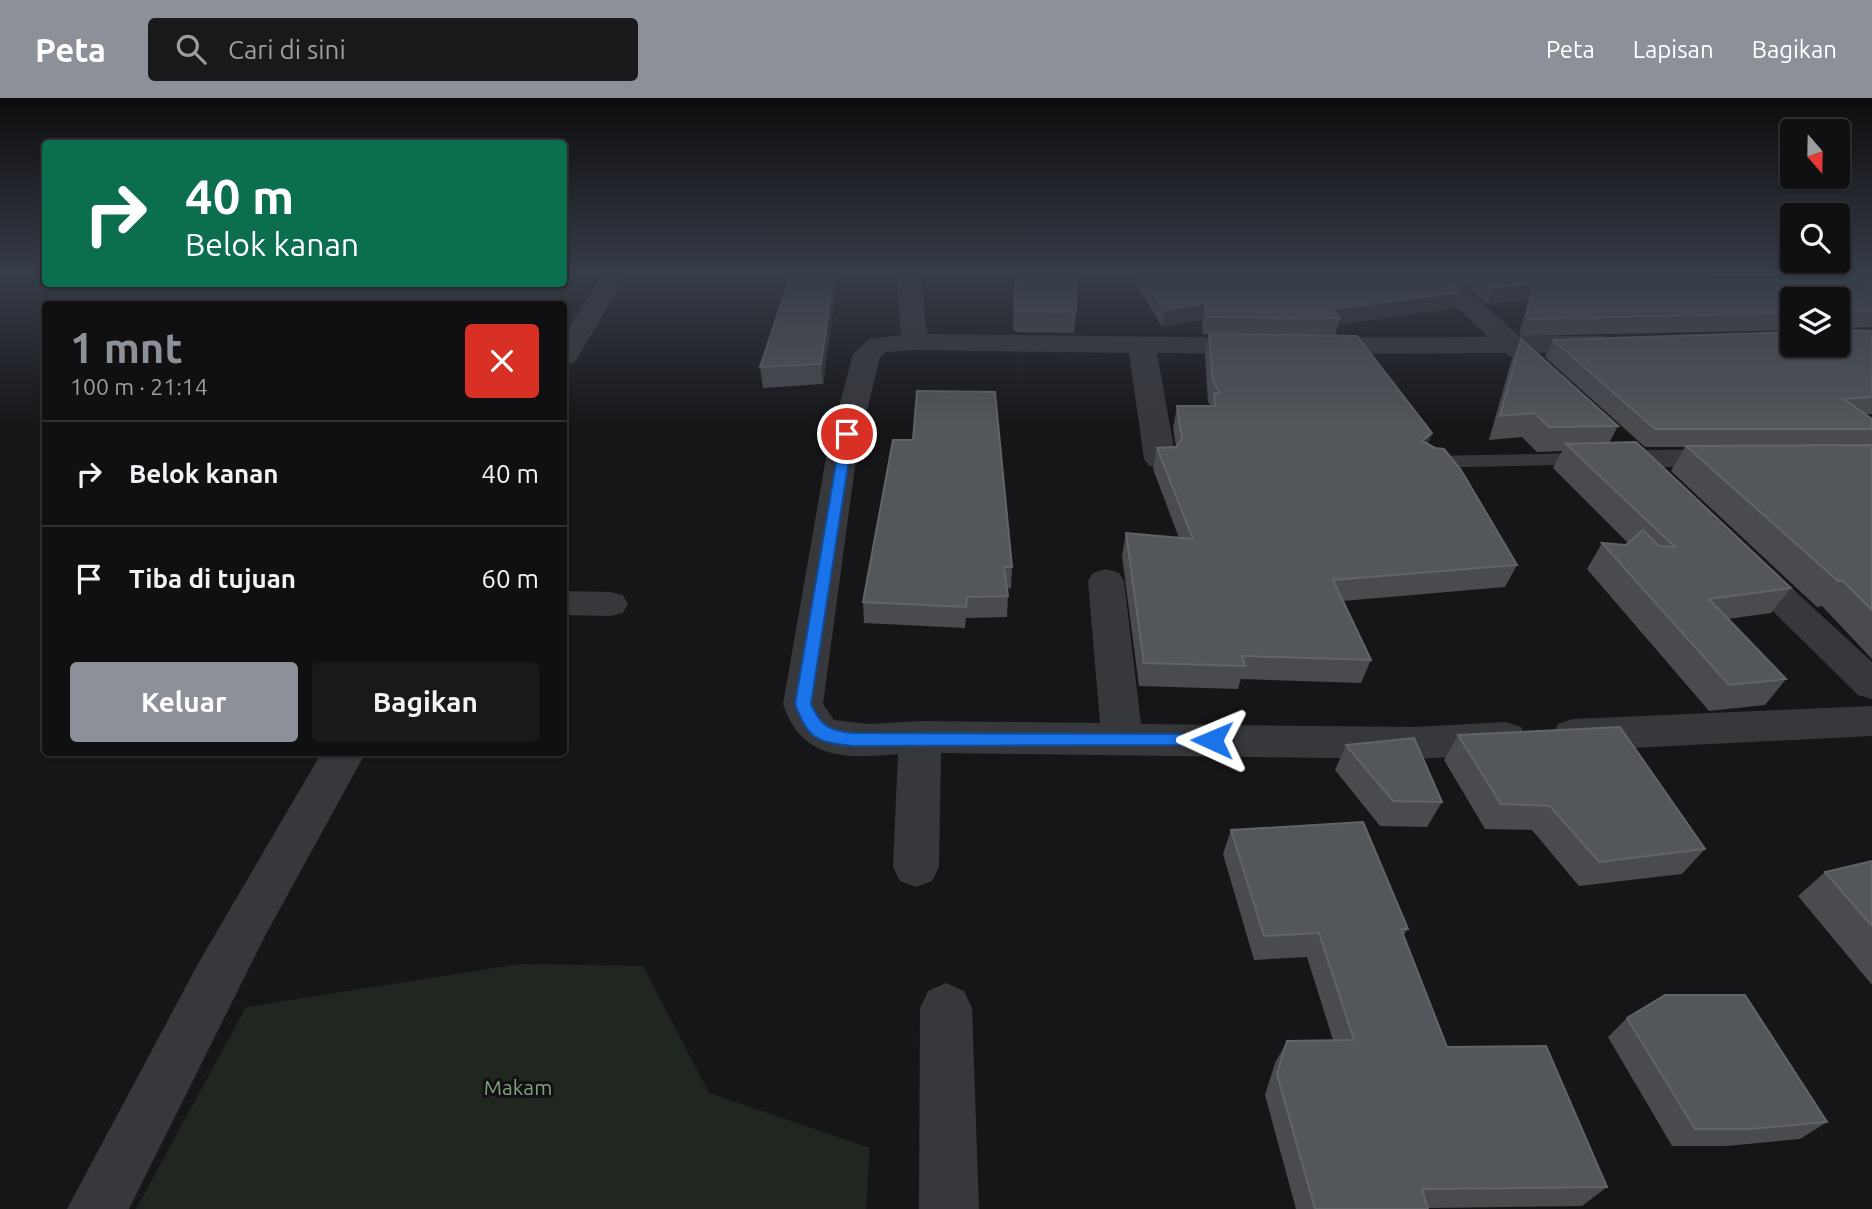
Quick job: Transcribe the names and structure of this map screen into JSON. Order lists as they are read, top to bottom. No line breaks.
{"parks":["Makam"],"north":"bottom","page":{"header":"Peta","search":"Cari di sini","nav":["Peta","Lapisan","Bagikan"],"turn":["40 m","Belok kanan"],"heading":["1 mnt","100 m · 21:14"],"list":[{"name":"Belok kanan","value":"40 m"},{"name":"Tiba di tujuan","value":"60 m"}],"buttons":["Keluar","Bagikan"]}}
